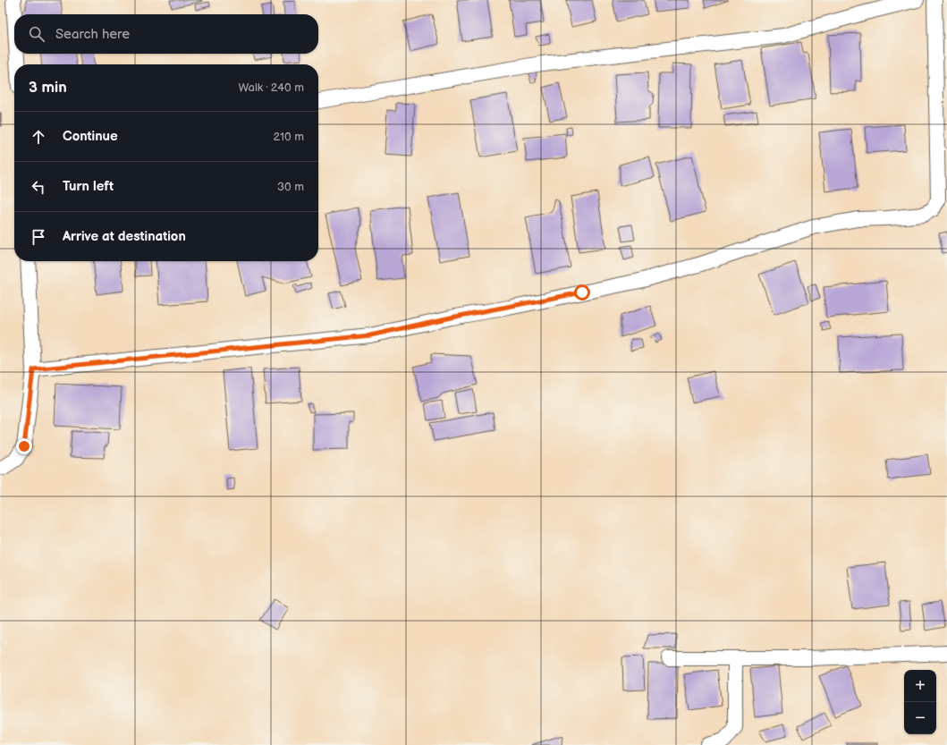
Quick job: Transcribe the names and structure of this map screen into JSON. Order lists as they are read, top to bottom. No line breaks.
{"page":{"search":"Search here","heading":["3 min","Walk · 240 m"],"list":[["Continue","210 m"],["Turn left","30 m"],"Arrive at destination"],"map_buttons":["+","−"]}}
